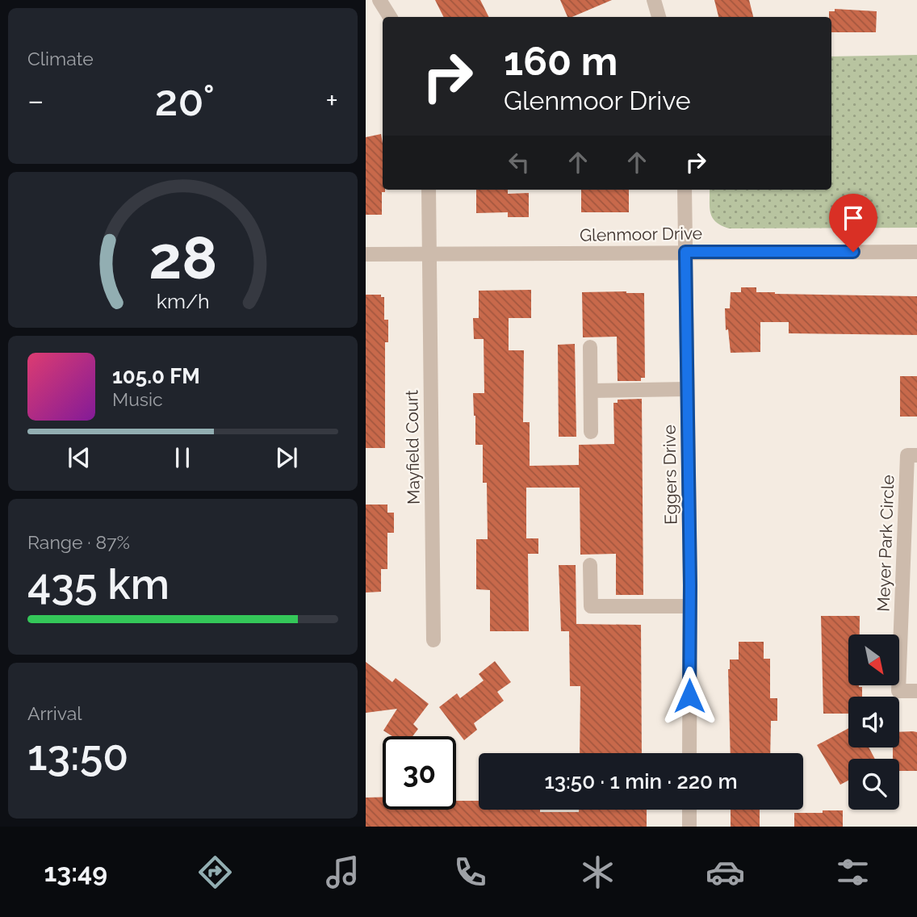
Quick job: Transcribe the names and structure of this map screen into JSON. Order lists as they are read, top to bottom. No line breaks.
{"streets":{"street":["Glenmoor Drive","Mayfield Court","Eggers Drive","Meyer Park Circle"]},"crossings":[["Glenmoor Drive","Mayfield Court"],["Glenmoor Drive","Eggers Drive"]],"north":"bottom right","page":{"tile":["Climate",["Range · 87%","435 km"],["Arrival","13:50"]],"turn":["160 m","Glenmoor Drive"],"heat":["−","20°","+"],"song":["105.0 FM","Music"],"limit":"30","trip":"13:50 · 1 min · 220 m","tabs":"13:49","gauge":["28","km/h"]}}
